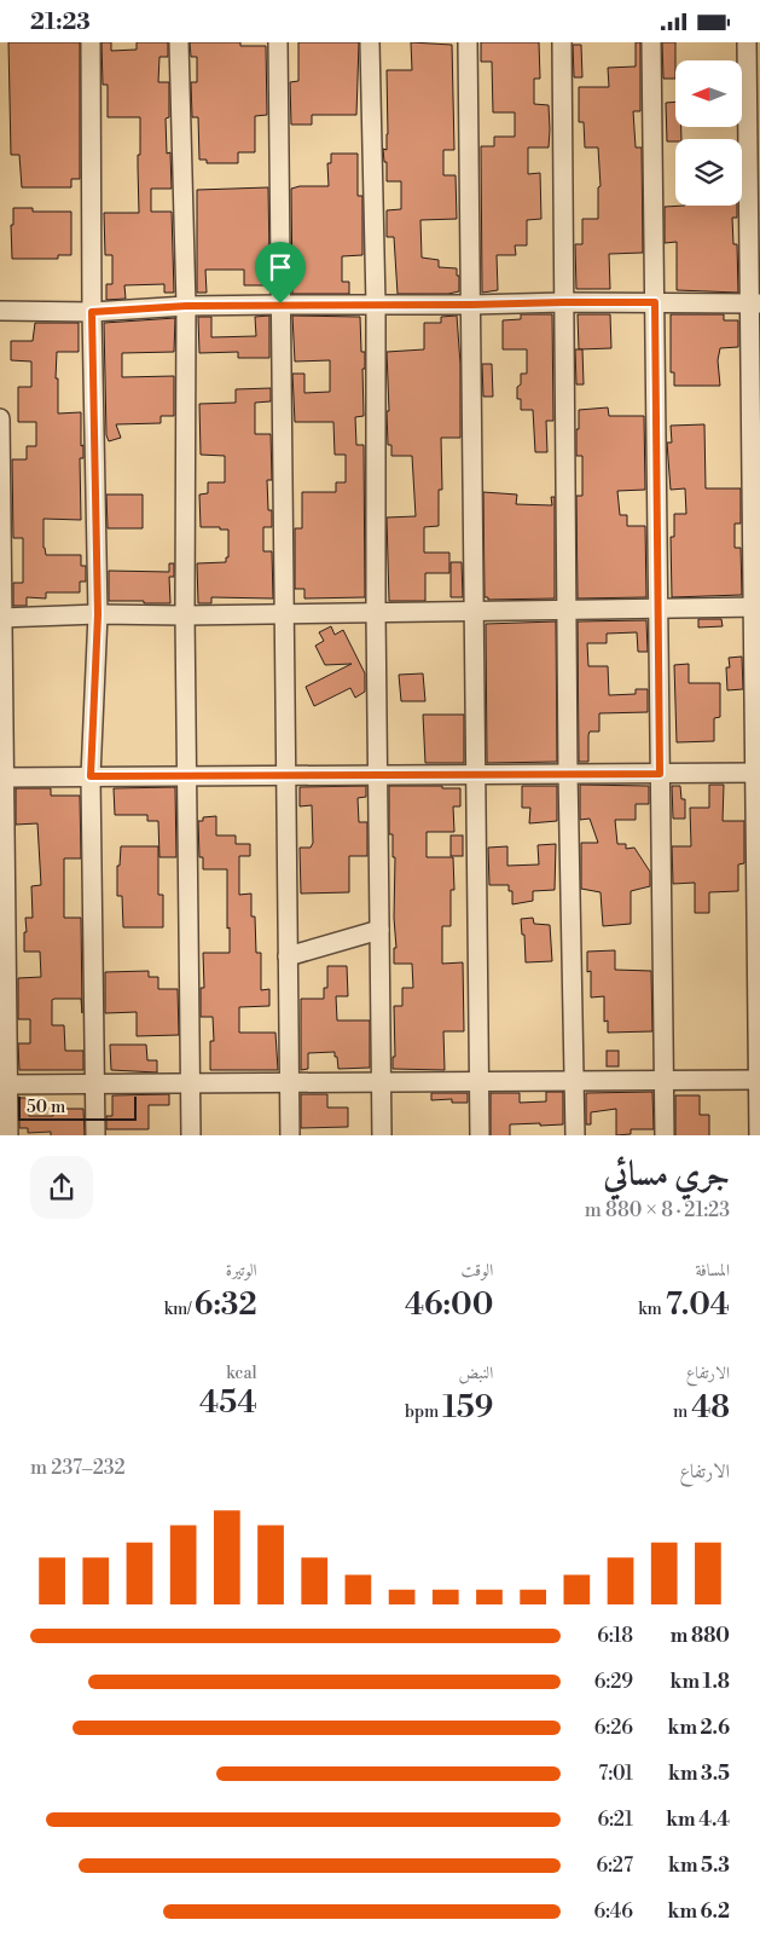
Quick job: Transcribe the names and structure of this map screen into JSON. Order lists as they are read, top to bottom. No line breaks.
{"scale_bar":"50 m","north":"left","page":{"status":"21:23","scale":"50 m","heading":["جري مسائي","21:23 · 8 × 880 m"],"stats":[["المسافة","7.04 km"],["الوقت","46:00"],["الوتيرة","6:32 /km"],["الارتفاع","48 m"],["النبض","159 bpm"],["kcal","454"]],"chart":["الارتفاع","232–237 m"],"list":[{"name":"880 m","note":"6:18"},{"name":"1.8 km","note":"6:29"},{"name":"2.6 km","note":"6:26"},{"name":"3.5 km","note":"7:01"},{"name":"4.4 km","note":"6:21"},{"name":"5.3 km","note":"6:27"},{"name":"6.2 km","note":"6:46"}]}}
